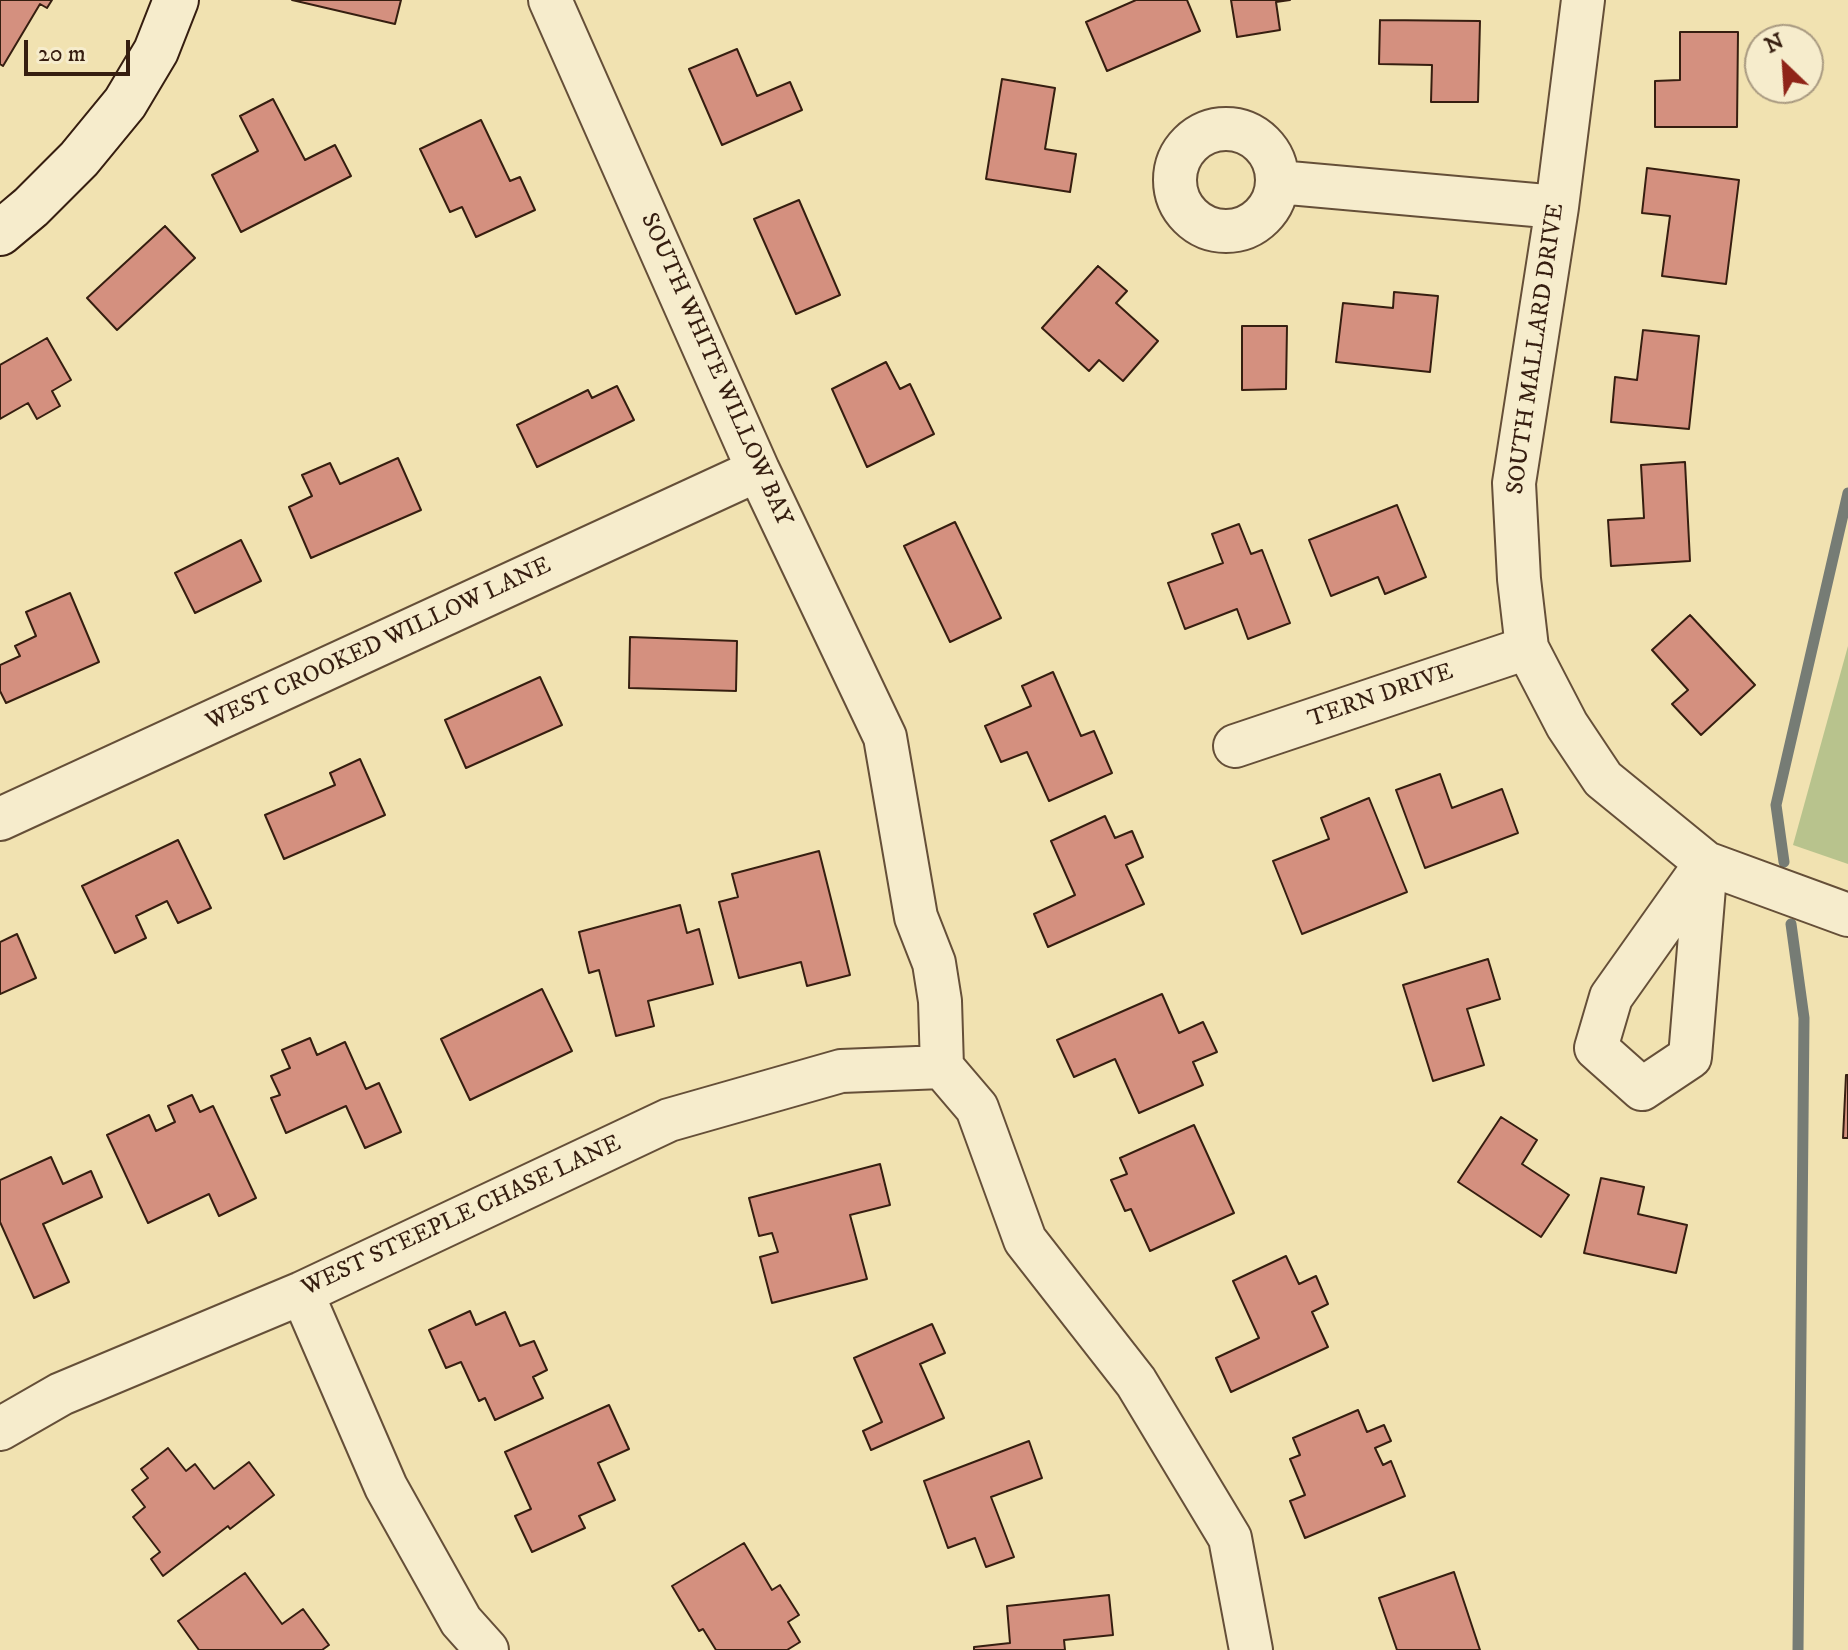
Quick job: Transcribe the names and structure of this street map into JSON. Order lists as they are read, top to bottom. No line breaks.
{"streets":{"street":["SOUTH MALLARD DRIVE","SOUTH WHITE WILLOW BAY","WEST CROOKED WILLOW LANE","TERN DRIVE","WEST STEEPLE CHASE LANE"]},"crossings":[["SOUTH MALLARD DRIVE","TERN DRIVE"],["SOUTH WHITE WILLOW BAY","WEST CROOKED WILLOW LANE"],["SOUTH WHITE WILLOW BAY","WEST STEEPLE CHASE LANE"]],"scale_bar":"20 m","north":"top left"}
